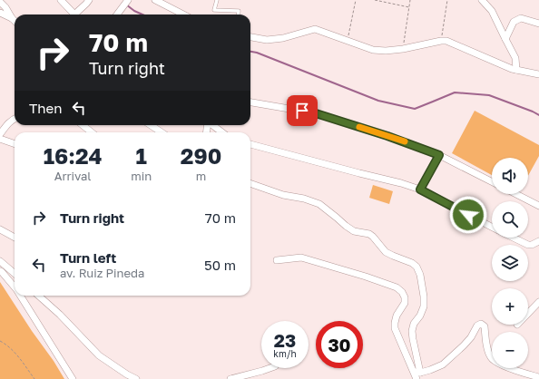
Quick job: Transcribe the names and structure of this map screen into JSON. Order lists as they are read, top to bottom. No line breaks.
{"page":{"turn":["70 m","Turn right"],"then":"Then","eta":["16:24","Arrival","1","min","290","m"],"map_buttons":["+","−"],"list":[{"name":"Turn right","value":"70 m"},{"name":"Turn left","note":"av. Ruiz Pineda","value":"50 m"}],"speed":"23 km/h","limit":"30"}}
